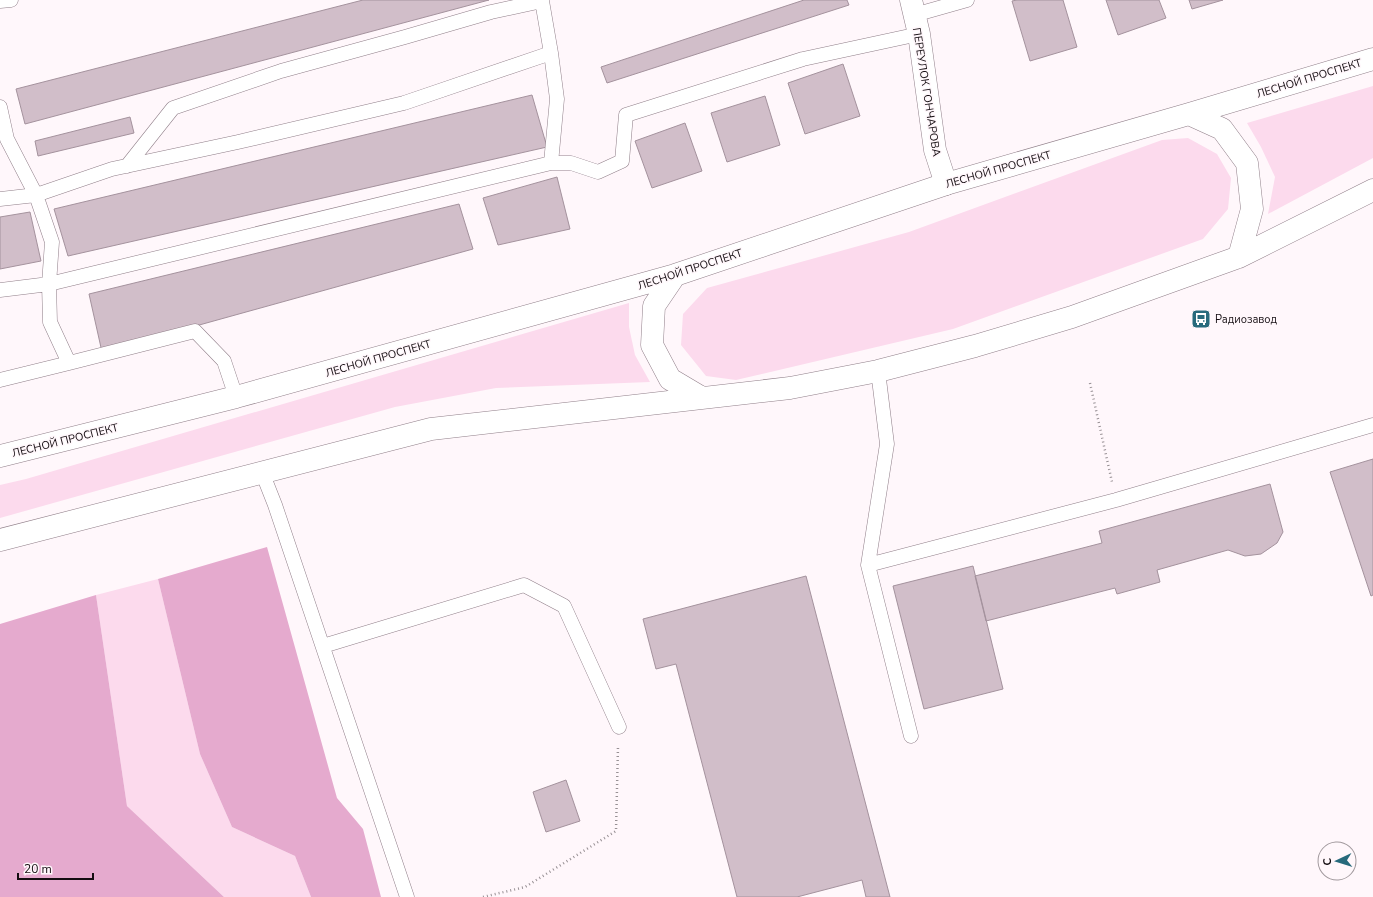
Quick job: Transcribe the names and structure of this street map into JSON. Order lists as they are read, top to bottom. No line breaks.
{"streets":{"main road":["ЛЕСНОЙ ПРОСПЕКТ","ПЕРЕУЛОК ГОНЧАРОВА"]},"crossings":[["ЛЕСНОЙ ПРОСПЕКТ","ПЕРЕУЛОК ГОНЧАРОВА"]],"places":{"bus stop":["Радиозавод"]},"scale_bar":"20 m","north":"left"}
